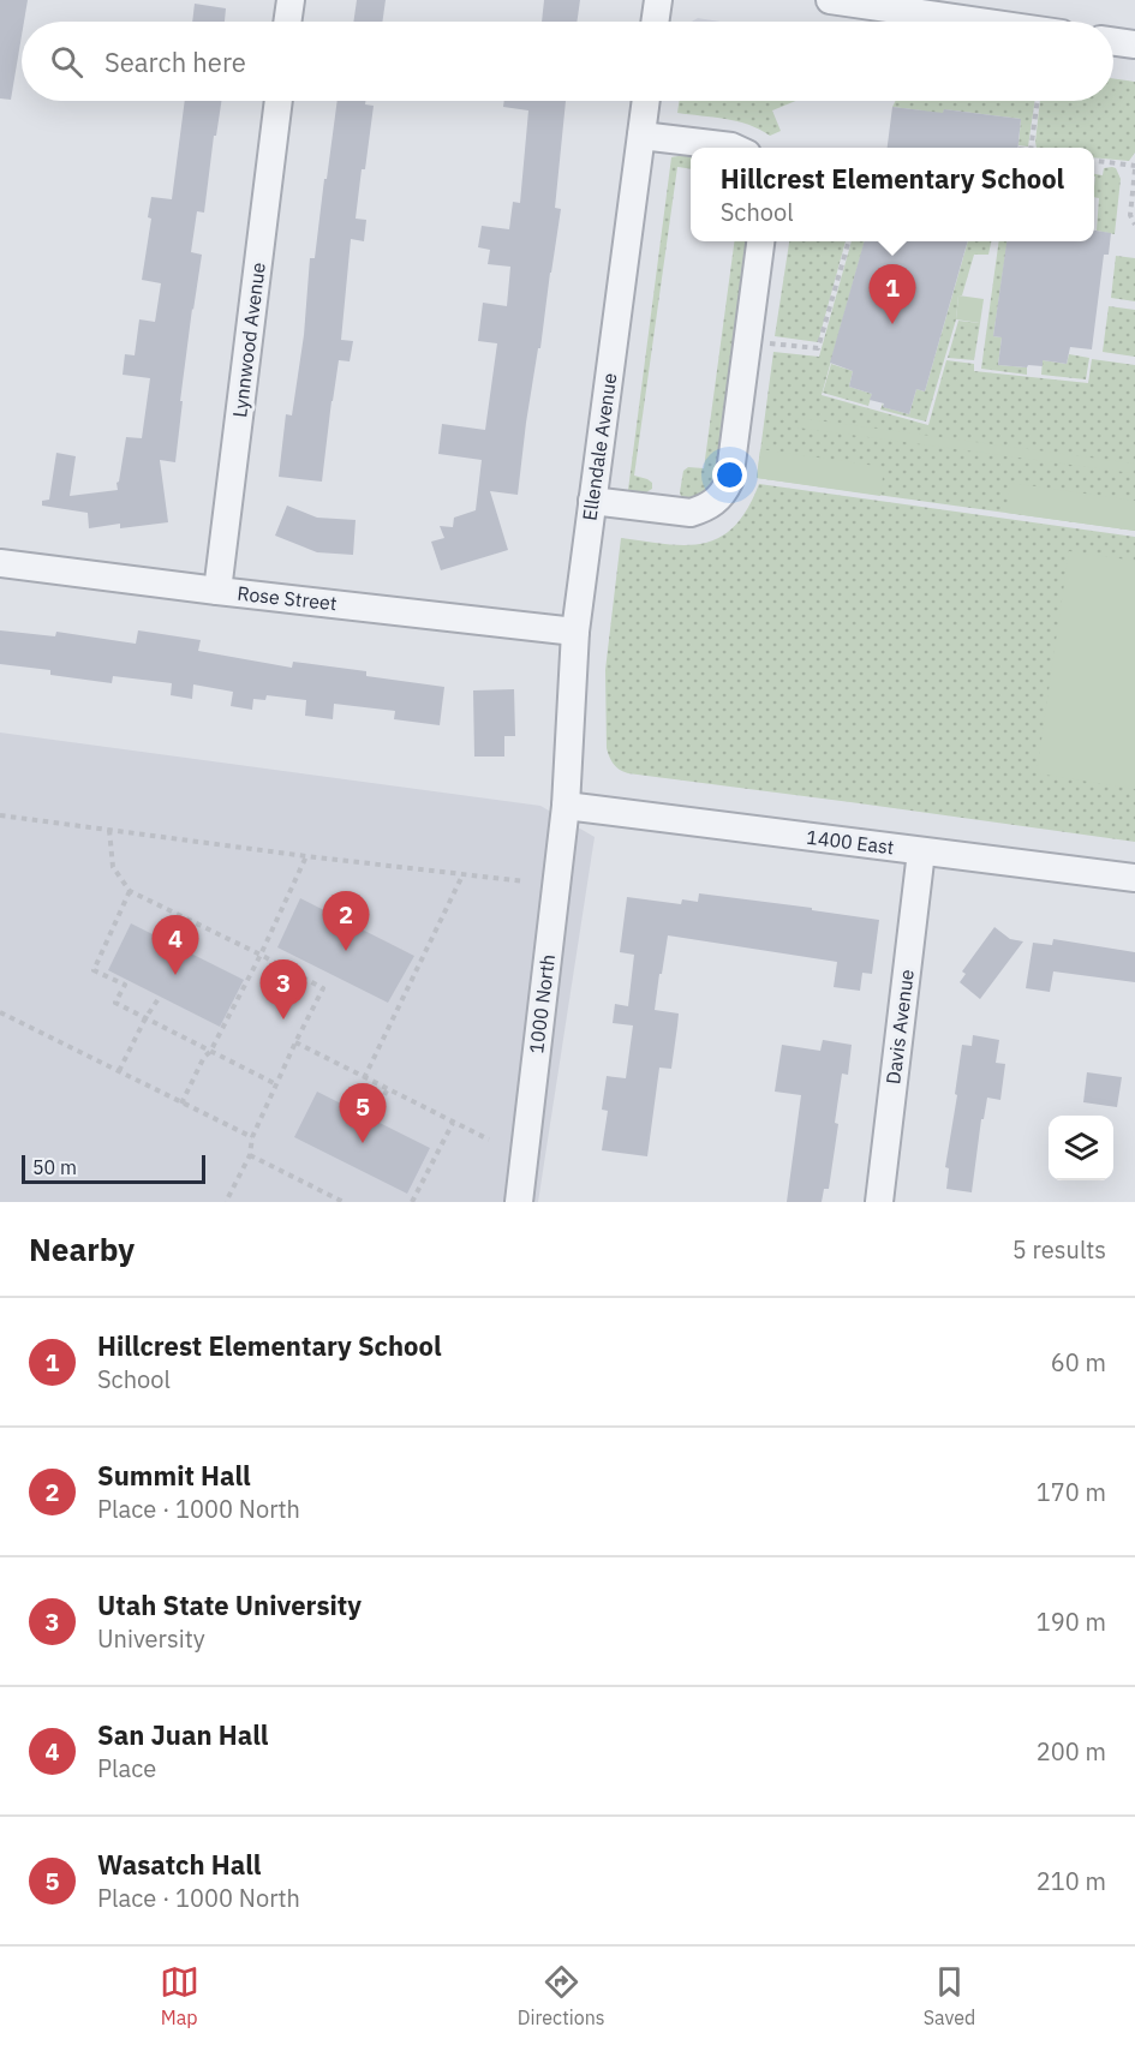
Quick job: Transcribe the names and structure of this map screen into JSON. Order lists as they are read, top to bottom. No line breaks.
{"streets":{"street":["Lynnwood Avenue","Ellendale Avenue","Rose Street","1400 East","1000 North","Davis Avenue"]},"crossings":[["Lynnwood Avenue","Rose Street"],["Ellendale Avenue","Rose Street"],["Ellendale Avenue","1400 East"],["Ellendale Avenue","1000 North"],["1400 East","1000 North"],["1400 East","Davis Avenue"]],"scale_bar":"50 m","page":{"search":"Search here","popup":["Hillcrest Elementary School","School"],"pins":["1","2","4","3","5"],"scale":"50 m","heading":["Nearby","5 results"],"list":[{"mark":"1","name":"Hillcrest Elementary School","note":"School","value":"60 m"},{"mark":"2","name":"Summit Hall","note":"Place · 1000 North","value":"170 m"},{"mark":"3","name":"Utah State University","note":"University","value":"190 m"},{"mark":"4","name":"San Juan Hall","note":"Place","value":"200 m"},{"mark":"5","name":"Wasatch Hall","note":"Place · 1000 North","value":"210 m"}],"nav":["Map","Directions","Saved"]}}
